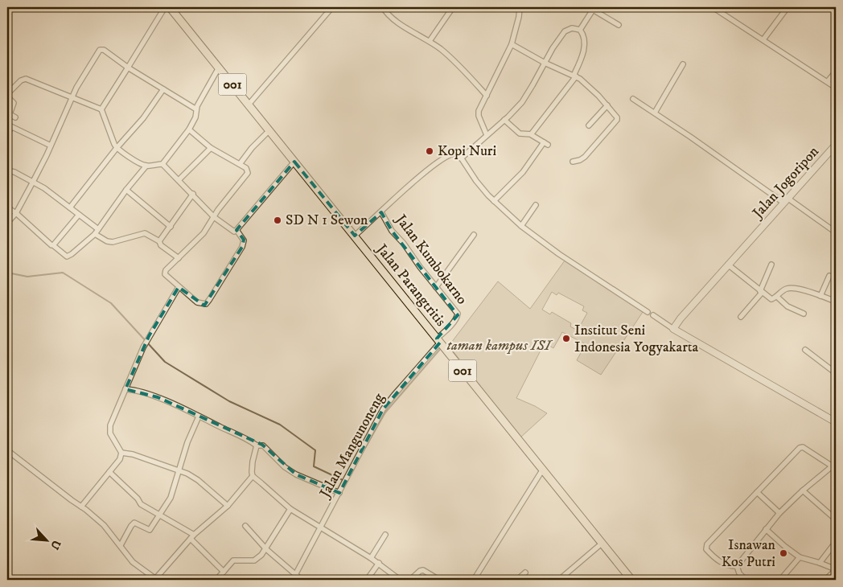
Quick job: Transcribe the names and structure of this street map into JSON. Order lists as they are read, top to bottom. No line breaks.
{"streets":{"main road":["001","Jalan Parangtritis"],"street":["Jalan Jogoripon","Jalan Kumbokarno","Jalan Mangunoneng"]},"crossings":[["Jalan Kumbokarno","Jalan Parangtritis"],["Jalan Kumbokarno","Jalan Mangunoneng"],["Jalan Parangtritis","Jalan Mangunoneng"]],"parks":["taman kampus ISI"],"places":["Kopi Nuri","SD N 1 Sewon","Institut Seni Indonesia Yogyakarta","Isnawan Kos Putri"],"north":"bottom right"}
